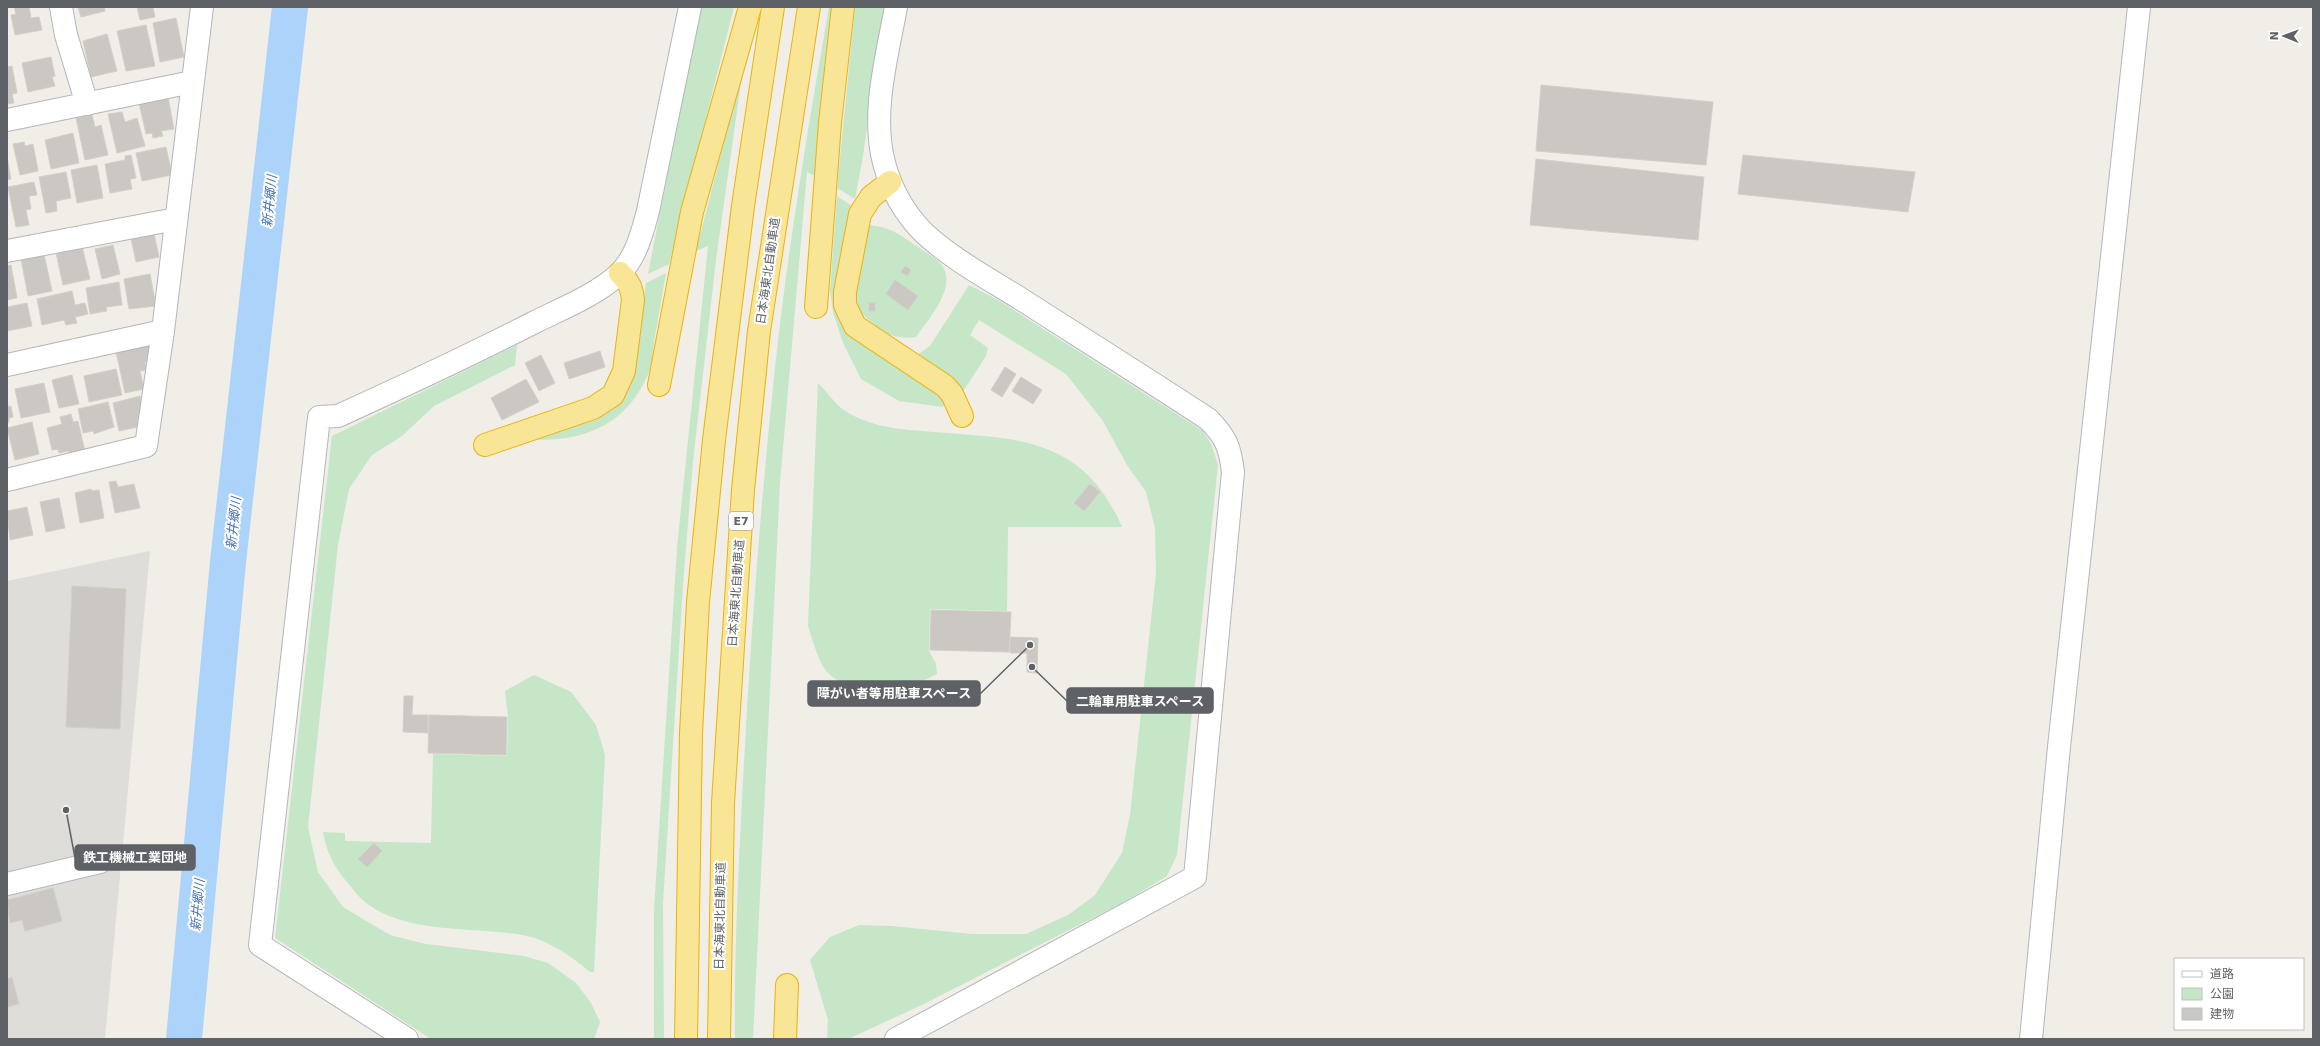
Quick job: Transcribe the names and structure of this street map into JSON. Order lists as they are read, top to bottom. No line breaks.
{"streets":{"highway":["日本海東北自動車道","E7"]},"water":["新井郷川"],"places":["障がい者等用駐車スペース","二輪車用駐車スペース","鉄工機械工業団地"],"legend":["道路","公園","建物"],"north":"left"}
